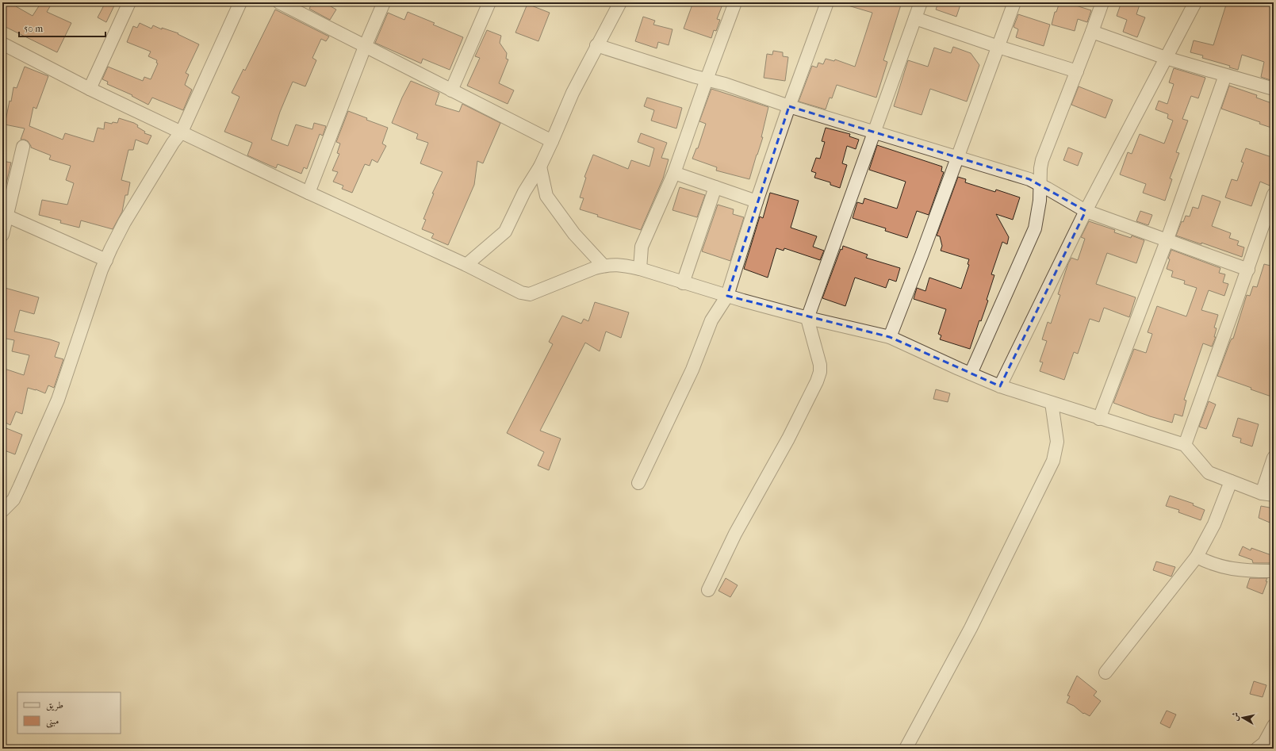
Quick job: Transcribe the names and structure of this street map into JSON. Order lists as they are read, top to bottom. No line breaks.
{"legend":["طريق","مبنى"],"scale_bar":"50 m","north":"left"}
